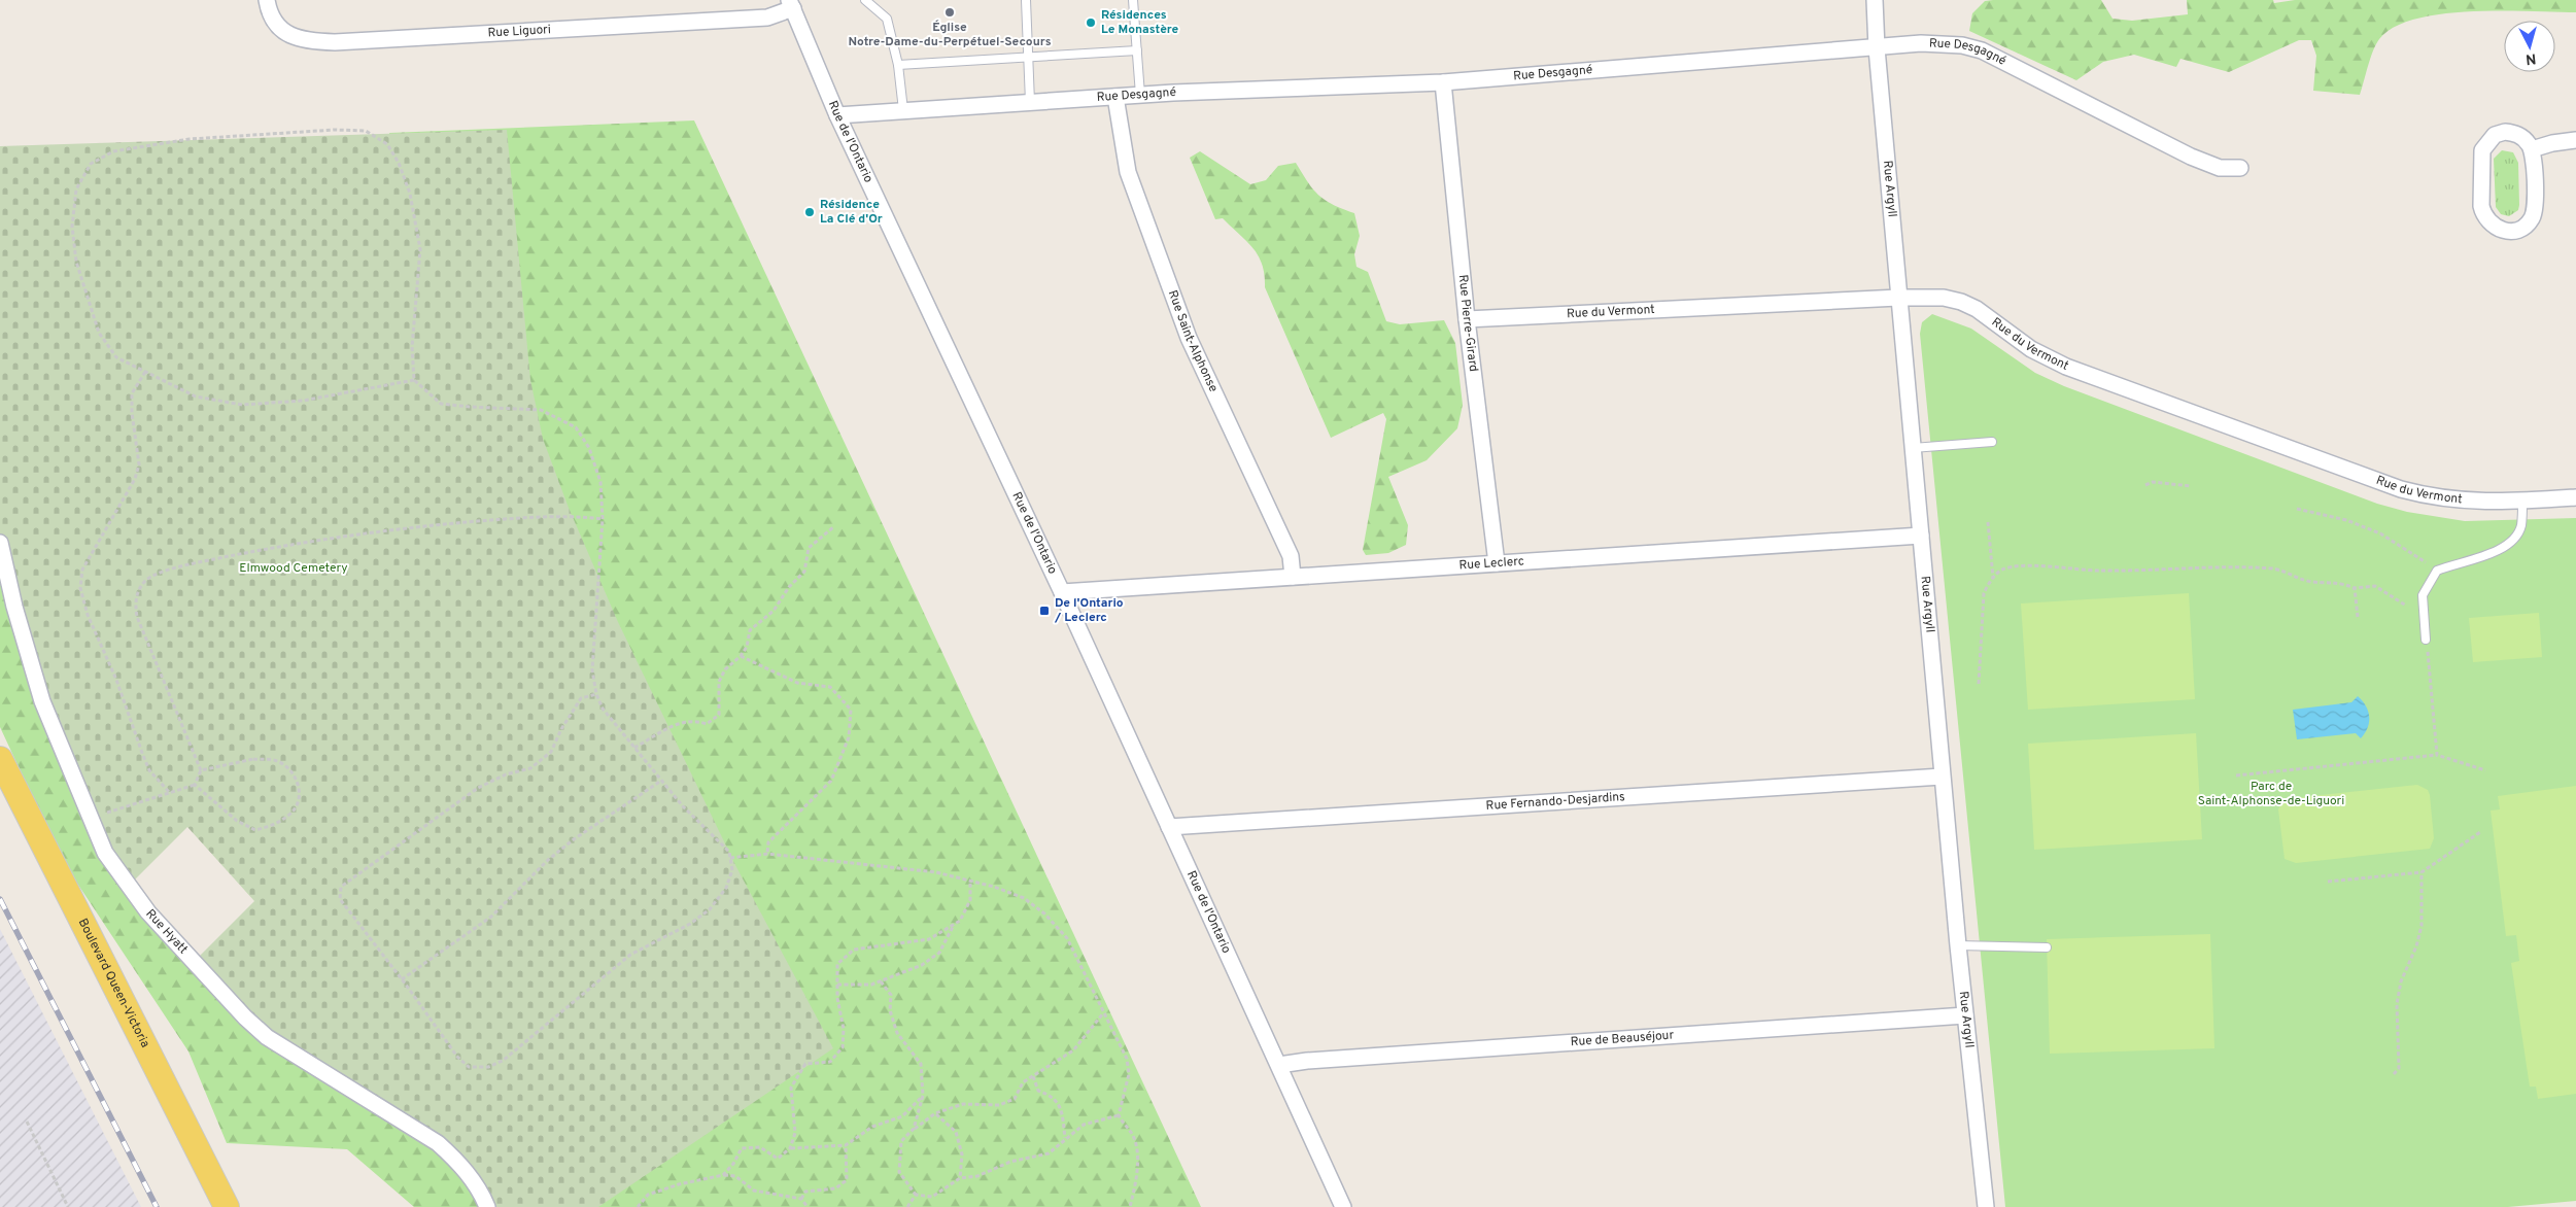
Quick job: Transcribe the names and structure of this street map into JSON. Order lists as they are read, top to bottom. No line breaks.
{"streets":{"main road":["Boulevard Queen-Victoria"],"street":["Rue Liguori","Rue Desgagné","Rue de l'Ontario","Rue Argyll","Rue du Vermont","Rue Pierre-Girard","Rue Saint-Alphonse","Rue Leclerc","Rue Fernando-Desjardins","Rue Hyatt","Rue de Beauséjour"]},"crossings":[["Rue Liguori","Rue de l'Ontario"],["Rue Desgagné","Rue de l'Ontario"],["Rue Desgagné","Rue Argyll"],["Rue Desgagné","Rue Pierre-Girard"],["Rue Desgagné","Rue Saint-Alphonse"],["Rue de l'Ontario","Rue Leclerc"],["Rue de l'Ontario","Rue Fernando-Desjardins"],["Rue de l'Ontario","Rue de Beauséjour"],["Rue Argyll","Rue du Vermont"],["Rue Argyll","Rue Leclerc"],["Rue Argyll","Rue Fernando-Desjardins"],["Rue Argyll","Rue de Beauséjour"],["Rue du Vermont","Rue Pierre-Girard"],["Rue Pierre-Girard","Rue Leclerc"],["Rue Saint-Alphonse","Rue Leclerc"]],"parks":["Elmwood Cemetery","Parc de Saint-Alphonse-de-Liguori"],"places":{"other":["Église Notre-Dame-du-Perpétuel-Secours","Résidences Le Monastère","Résidence La Clé d'Or"],"transit":["De l'Ontario / Leclerc"]},"north":"bottom"}
